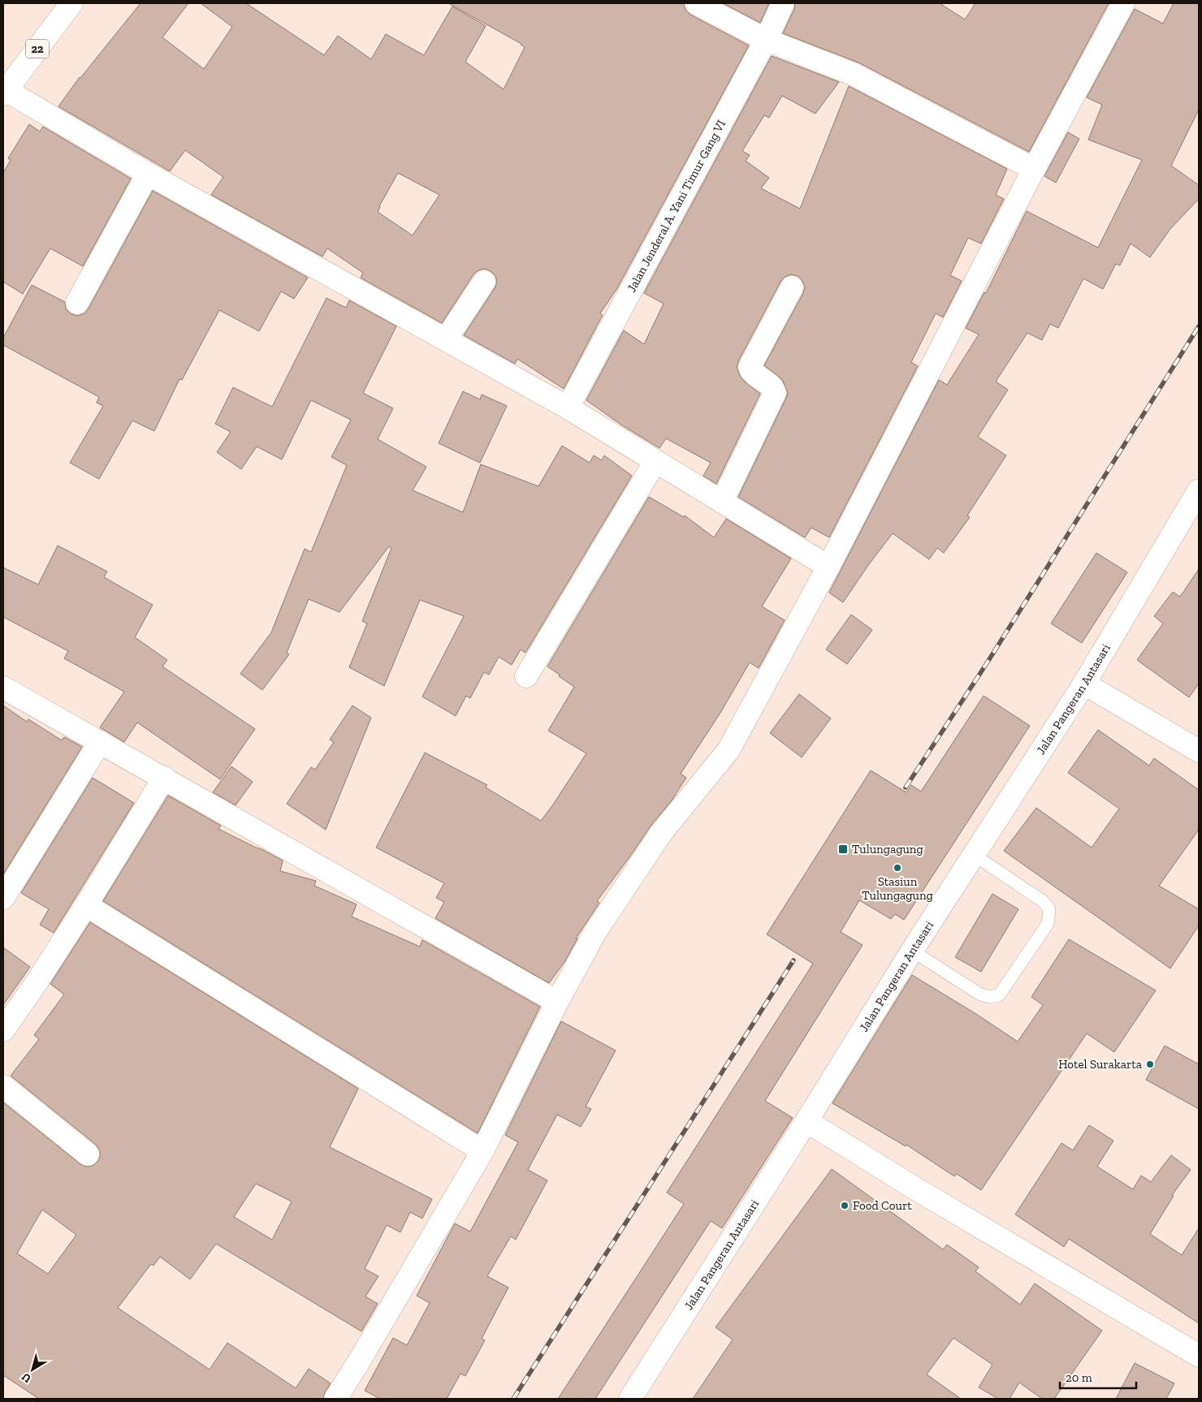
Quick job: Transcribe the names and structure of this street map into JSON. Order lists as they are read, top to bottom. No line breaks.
{"streets":{"main road":["22","Jalan Jenderal A. Yani Timur Gang VI","Jalan Pangeran Antasari"]},"places":{"transit":["Tulungagung"],"other":["Stasiun Tulungagung","Hotel Surakarta","Food Court"]},"scale_bar":"20 m","north":"bottom left"}
